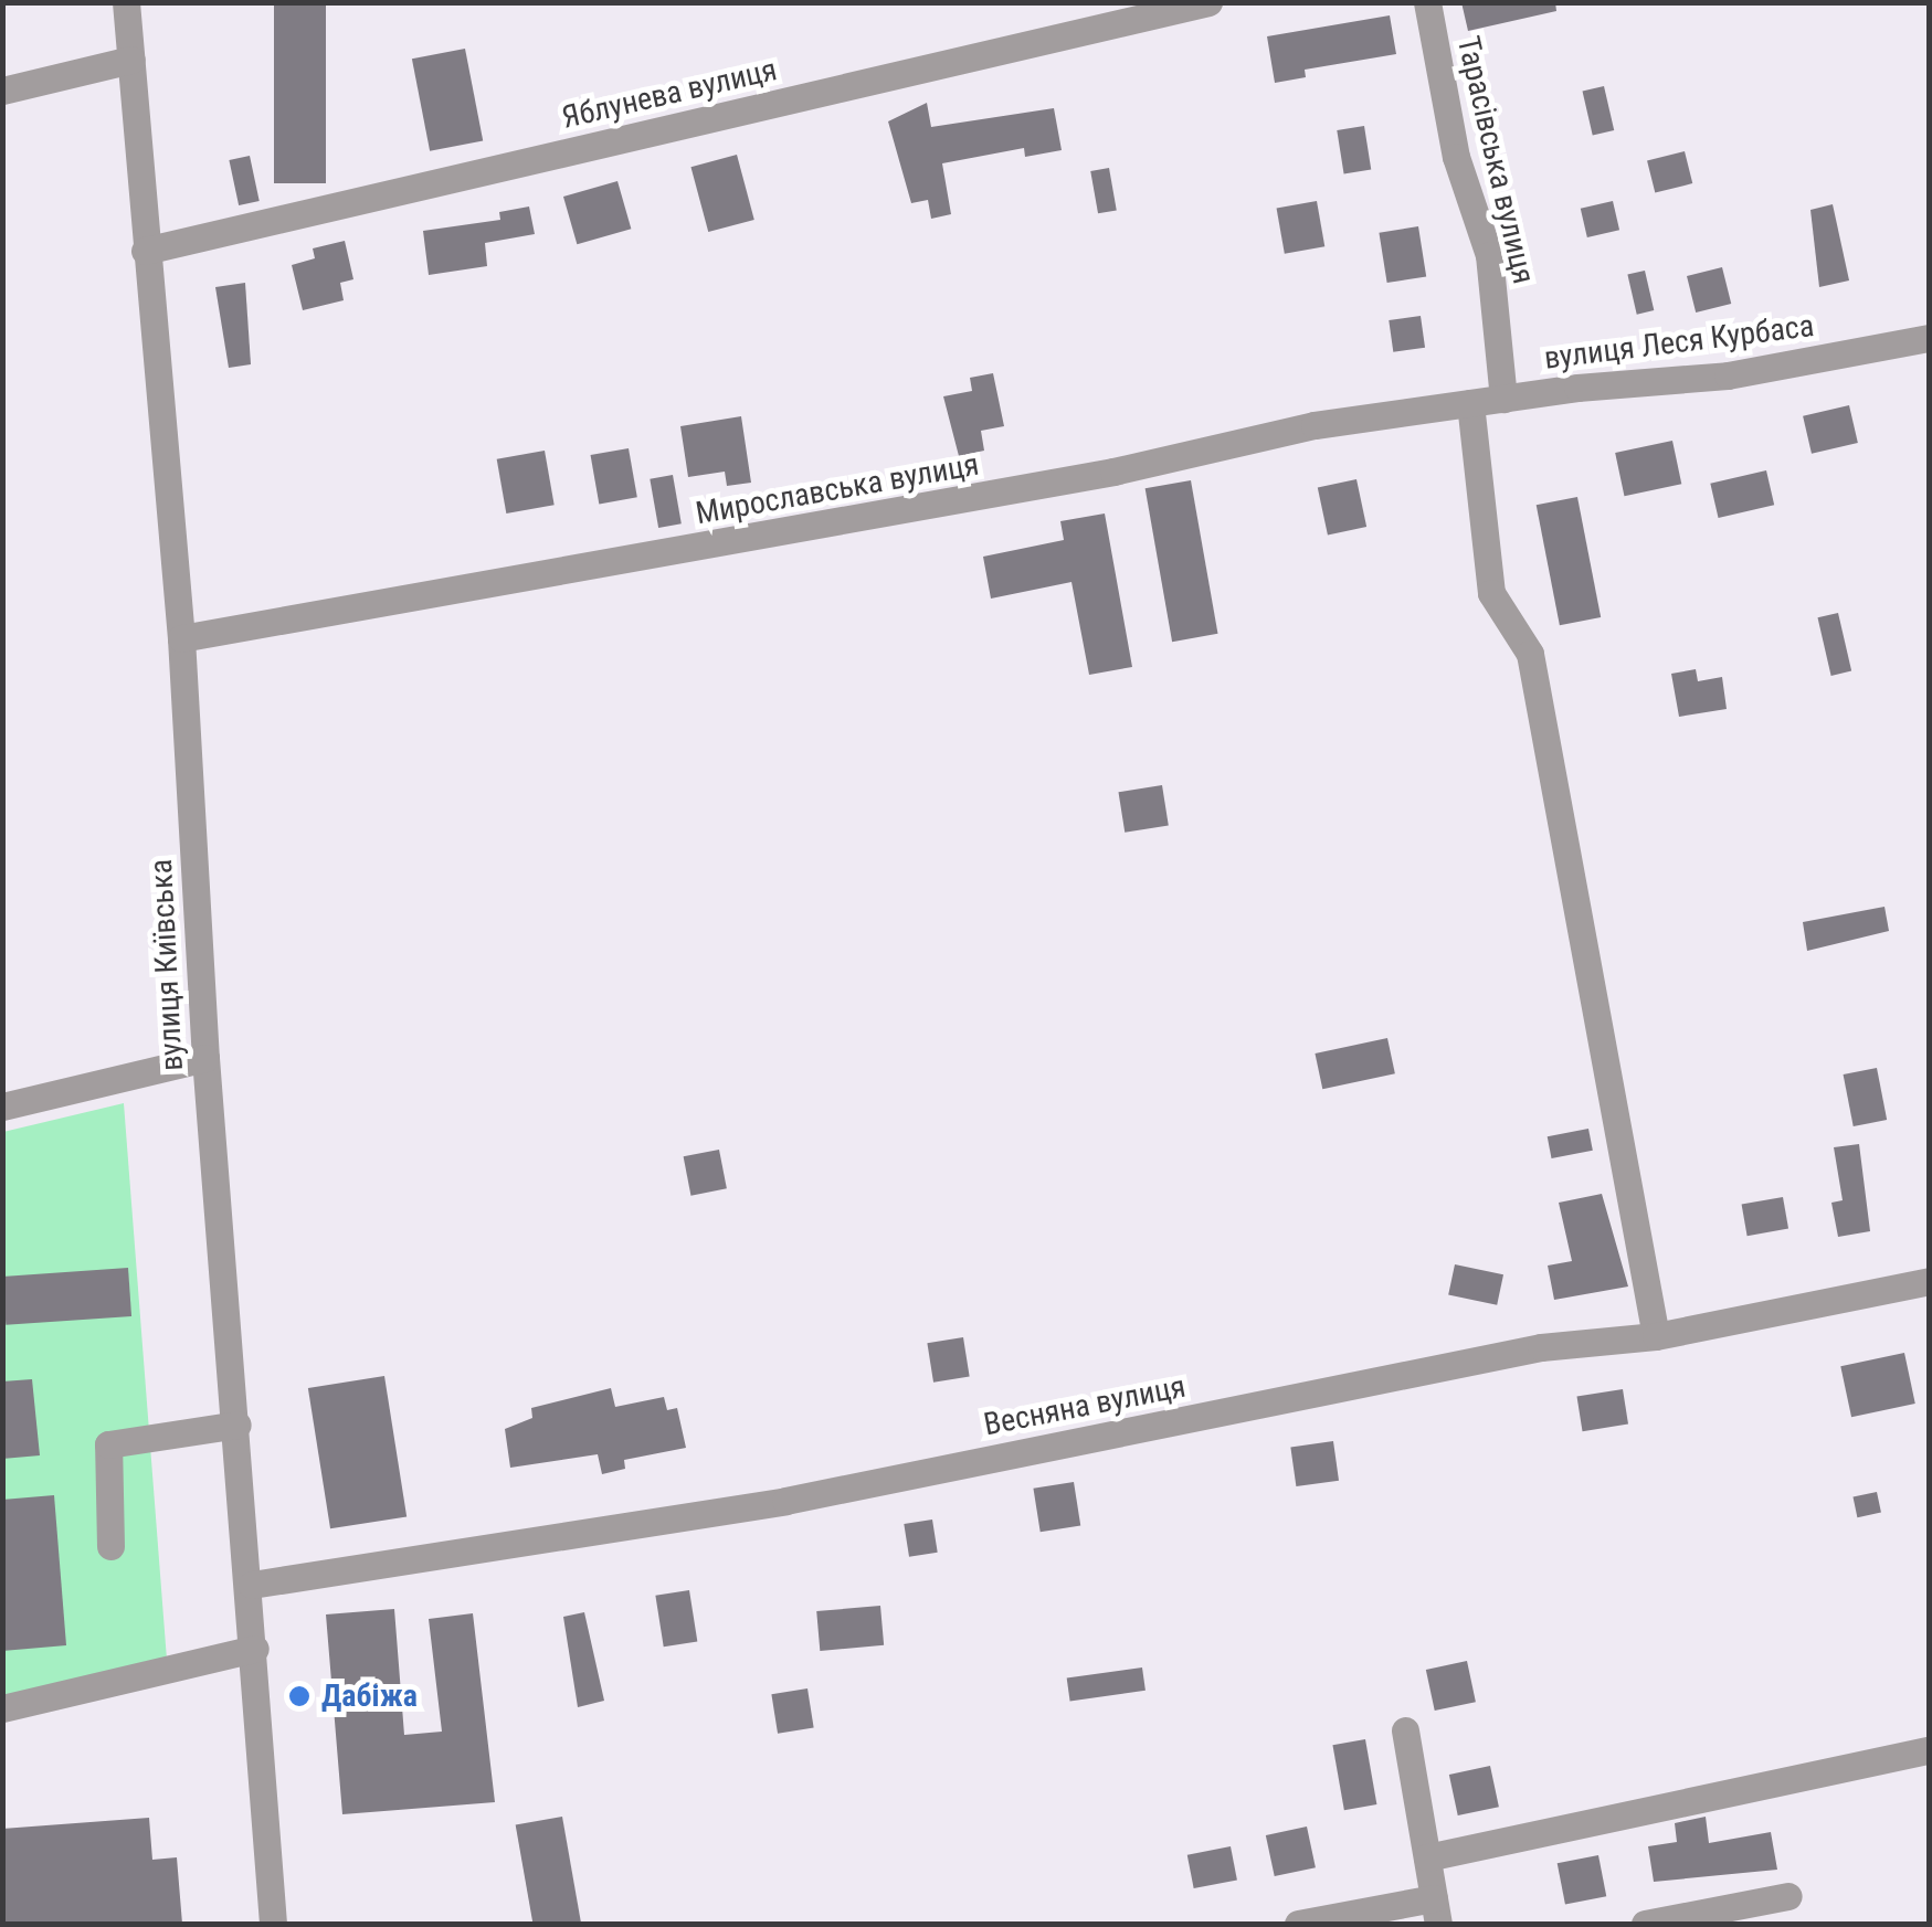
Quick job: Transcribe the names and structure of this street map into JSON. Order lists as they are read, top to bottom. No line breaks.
{"streets":{"street":["Яблунева вулиця","Тарасівська вулиця","вулиця Леся Курбаса","Мирославська вулиця","вулиця Київська","Весняна вулиця"]},"crossings":[["Яблунева вулиця","вулиця Київська"],["Тарасівська вулиця","вулиця Леся Курбаса"],["Тарасівська вулиця","Мирославська вулиця"],["вулиця Леся Курбаса","Мирославська вулиця"],["Мирославська вулиця","вулиця Київська"],["вулиця Київська","Весняна вулиця"]],"places":["Дабіжа"]}
